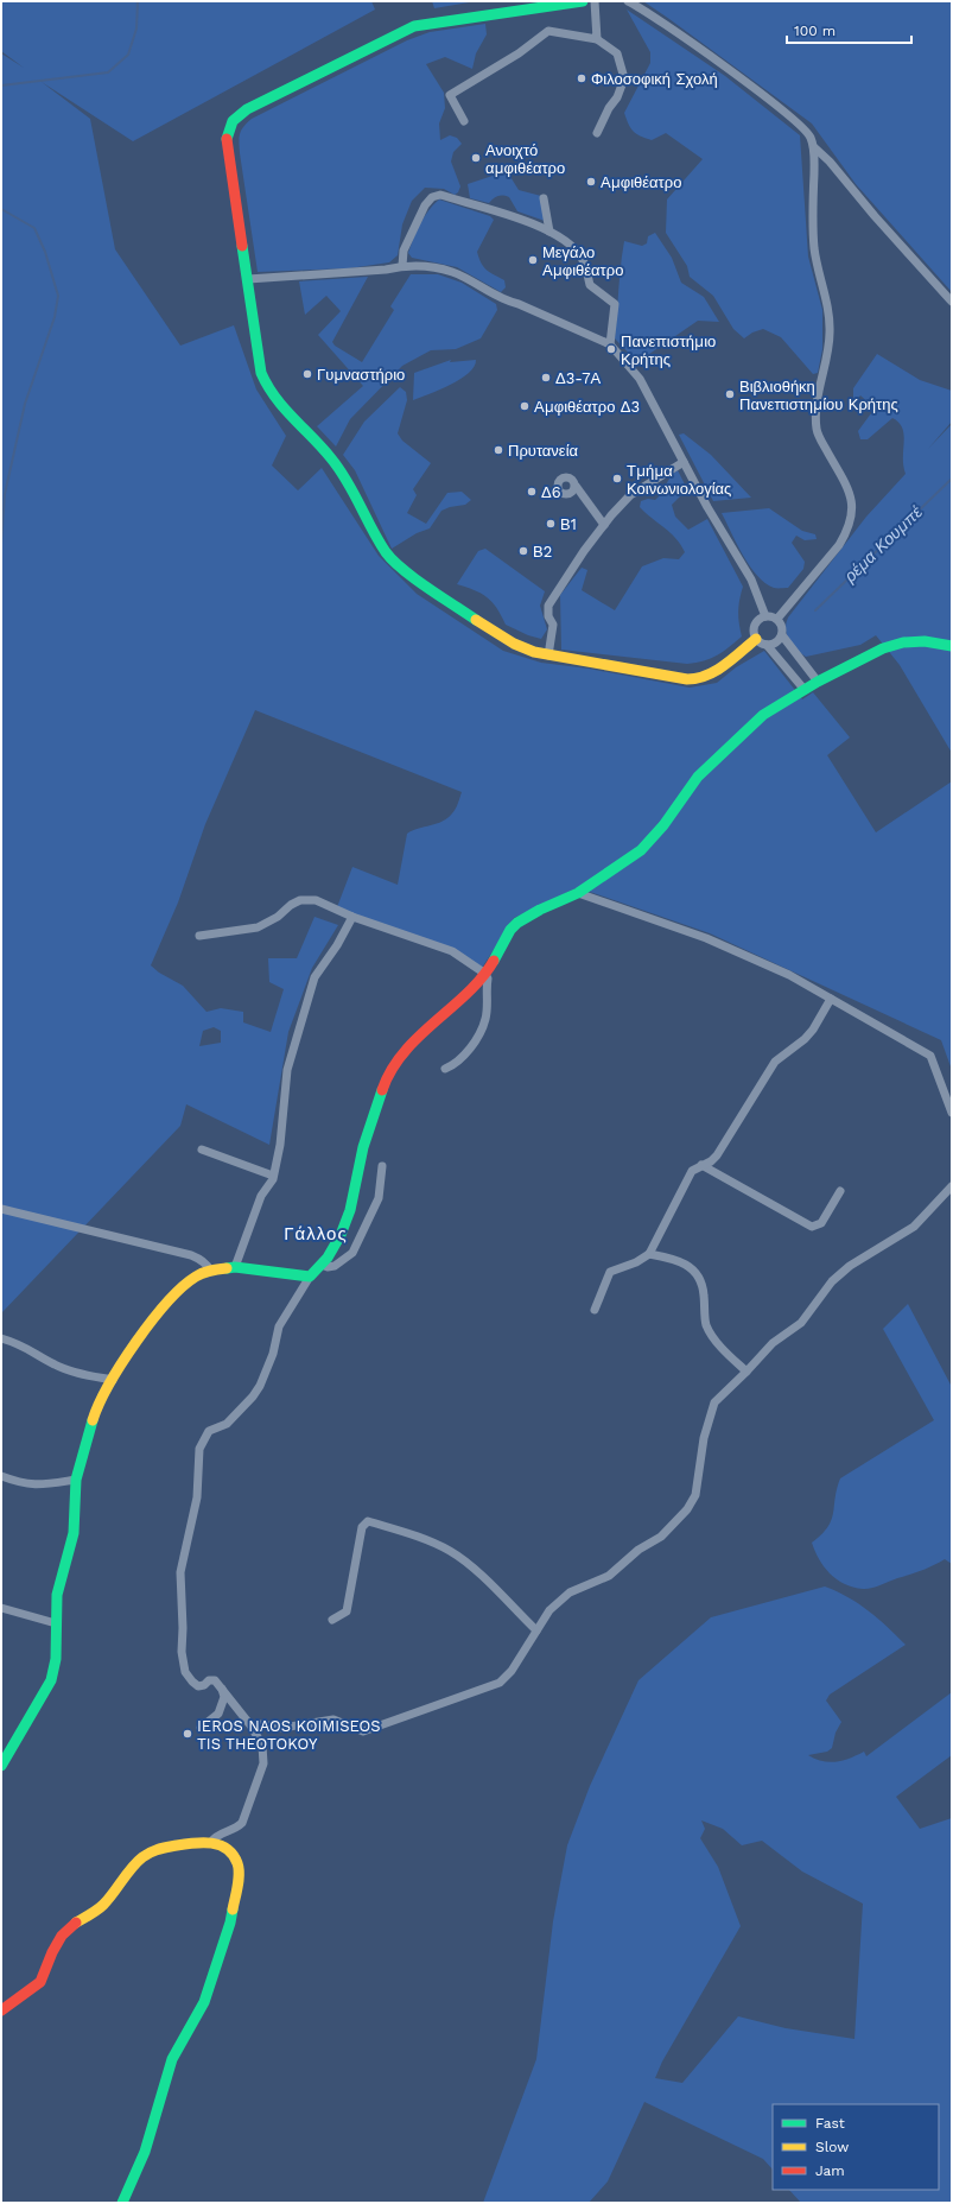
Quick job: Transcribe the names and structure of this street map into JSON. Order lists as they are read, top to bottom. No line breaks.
{"districts":["Γάλλος"],"water":["ρέμα Κουμπέ"],"places":["Φιλοσοφική Σχολή","Ανοιχτό αμφιθέατρο","Αμφιθέατρο","Μεγάλο Αμφιθέατρο","Πανεπιστήμιο Κρήτης","Γυμναστήριο","Δ3-7Α","Βιβλιοθήκη Πανεπιστημίου Κρήτης","Αμφιθέατρο Δ3","Πρυτανεία","Τμήμα Κοινωνιολογίας","Δ6","Β1","Β2","IEROS NAOS KOIMISEOS TIS THEOTOKOY"],"legend":["Fast","Slow","Jam"],"scale_bar":"100 m"}
